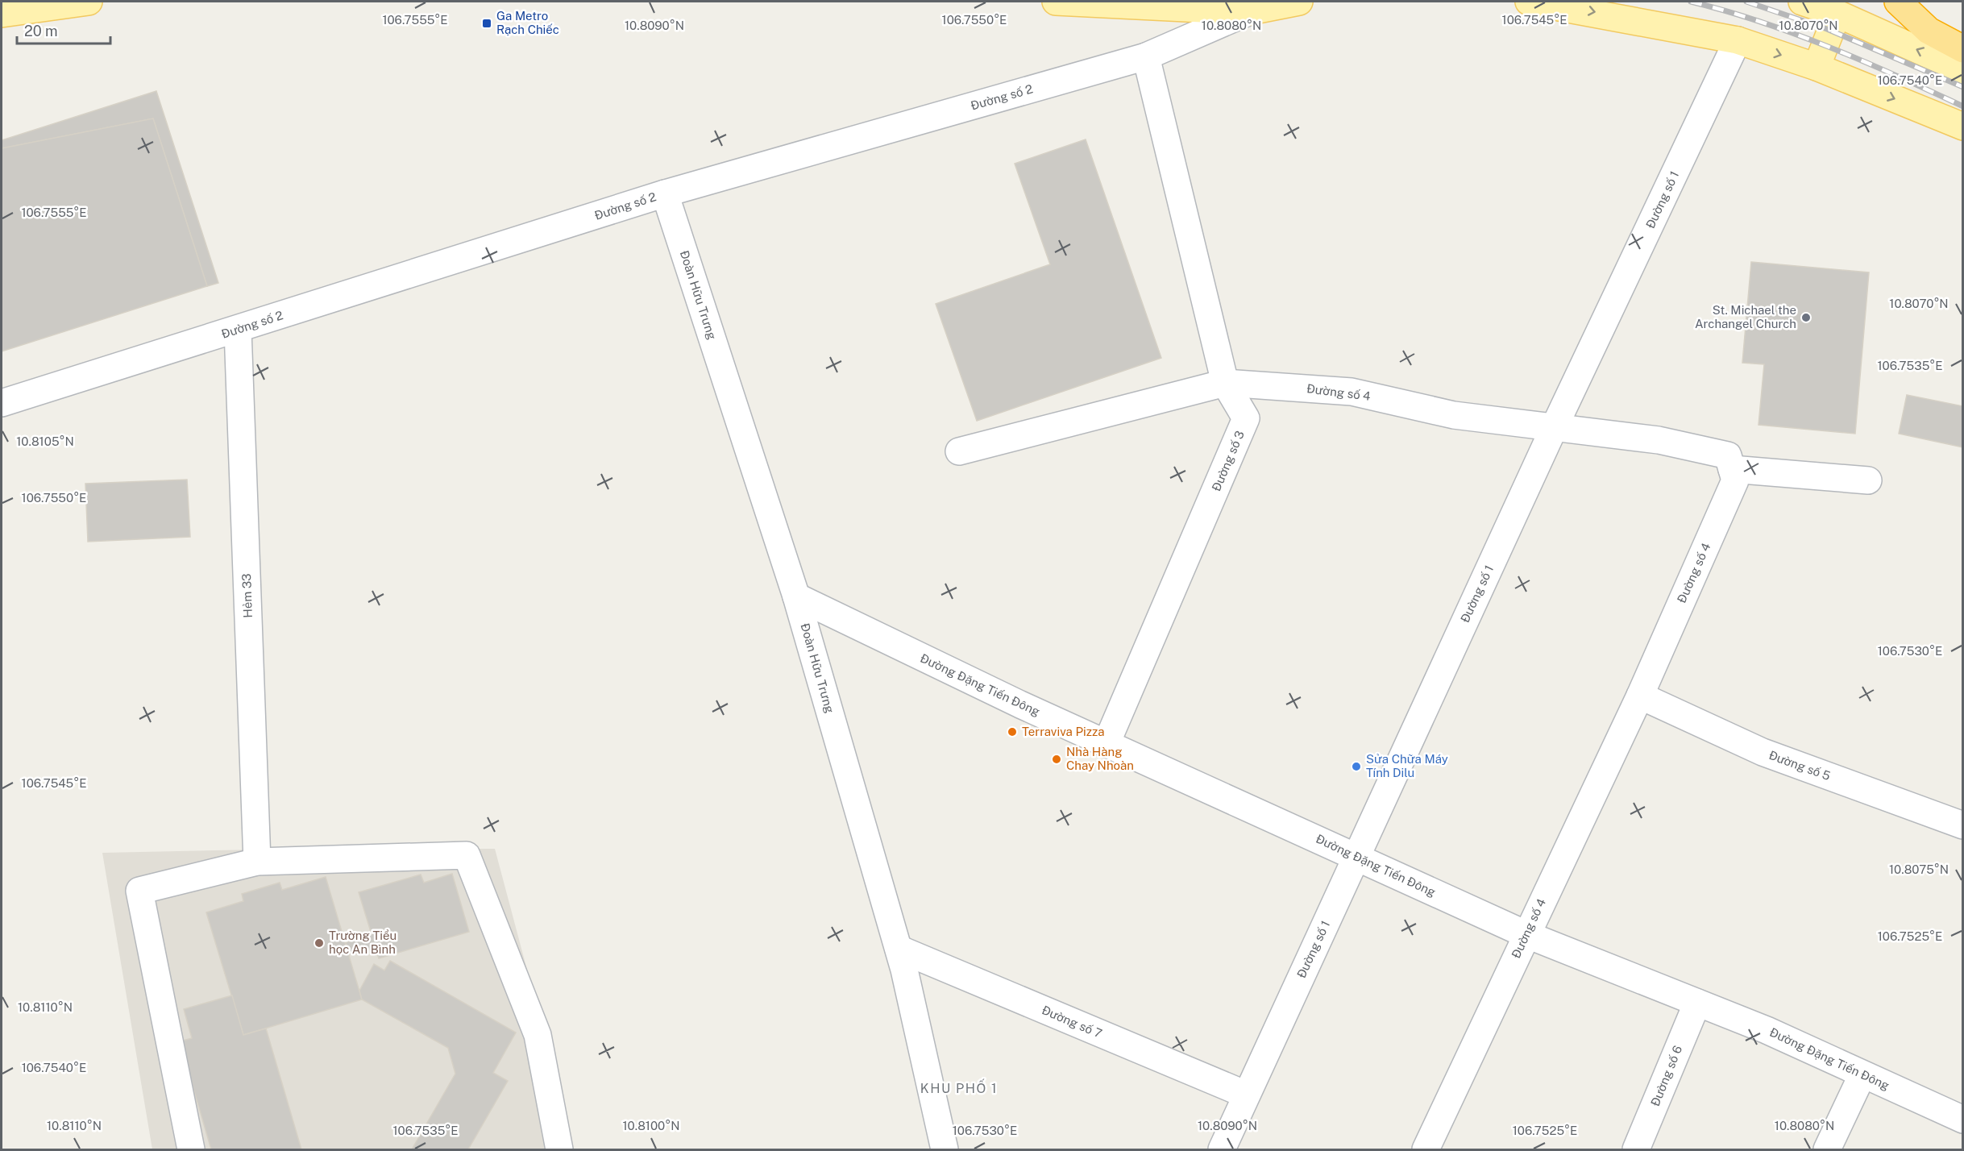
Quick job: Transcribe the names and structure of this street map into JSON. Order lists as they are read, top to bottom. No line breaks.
{"streets":{"street":["Đường số 2","Đường số 1","Đoàn Hữu Trưng","Đường số 4","Đường số 3","Hẻm 33","Đường Đặng Tiến Đông","Đường số 5","Đường số 7","Đường số 6"]},"crossings":[["Đường số 2","Đoàn Hữu Trưng"],["Đường số 2","Đường số 3"],["Đường số 2","Hẻm 33"],["Đường số 1","Đường số 4"],["Đường số 1","Đường Đặng Tiến Đông"],["Đường số 1","Đường số 7"],["Đoàn Hữu Trưng","Đường Đặng Tiến Đông"],["Đoàn Hữu Trưng","Đường số 7"],["Đường số 4","Đường số 3"],["Đường số 4","Đường Đặng Tiến Đông"],["Đường số 4","Đường số 5"],["Đường số 3","Đường Đặng Tiến Đông"],["Đường Đặng Tiến Đông","Đường số 6"]],"districts":["KHU PHỐ 1"],"places":{"transit":["Ga Metro Rạch Chiếc"],"other":["St. Michael the Archangel Church","Terraviva Pizza","Nhà Hàng Chay Nhoàn","Sửa Chữa Máy Tính Dilu","Trường Tiểu học An Bình"]},"scale_bar":"20 m","coordinates":["106.7555°E","106.7550°E","106.7545°E","10.8090°N","10.8080°N","10.8070°N","106.7540°E","106.7535°E","10.8105°N","106.7530°E","10.8075°N","106.7525°E","10.8110°N","10.8100°N"]}
